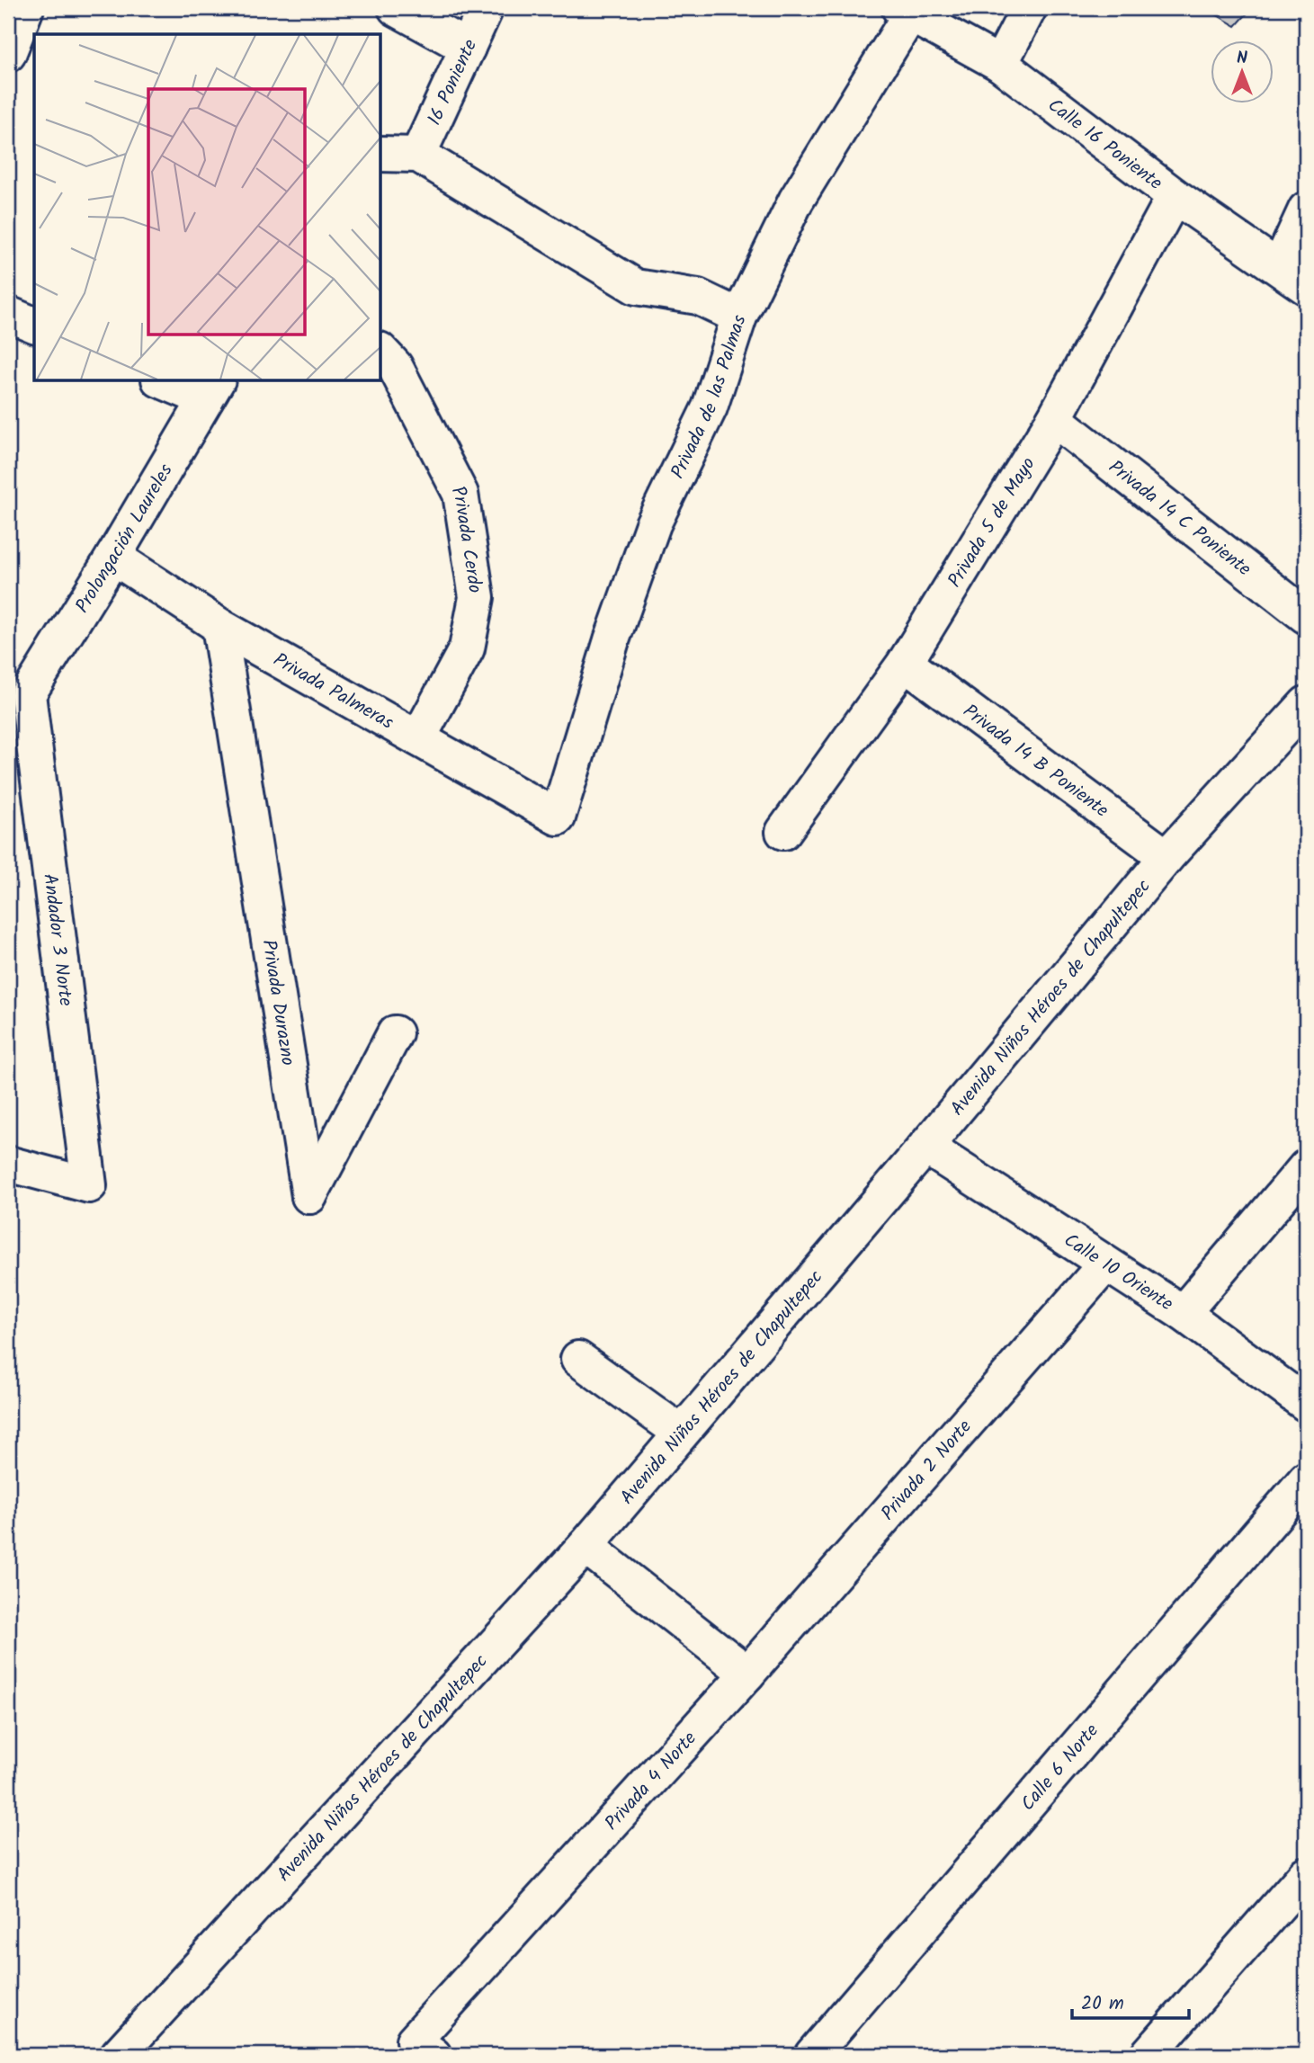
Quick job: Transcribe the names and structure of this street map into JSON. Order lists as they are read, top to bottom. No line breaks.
{"streets":{"street":["16 Poniente","Calle 16 Poniente","Privada de las Palmas","Privada 14 C Poniente","Privada 5 de Mayo","Prolongación Laureles","Privada Cerdo","Privada Palmeras","Privada 14 B Poniente","Andador 3 Norte","Avenida Niños Héroes de Chapultepec","Privada Durazno","Calle 10 Oriente","Privada 2 Norte","Calle 6 Norte","Privada 4 Norte"]},"crossings":[["16 Poniente","Privada de las Palmas"],["Calle 16 Poniente","Privada 5 de Mayo"],["Privada de las Palmas","Privada Palmeras"],["Privada 14 C Poniente","Privada 5 de Mayo"],["Privada 5 de Mayo","Privada 14 B Poniente"],["Prolongación Laureles","Privada Palmeras"],["Prolongación Laureles","Andador 3 Norte"],["Privada Cerdo","Privada Palmeras"],["Privada Palmeras","Privada Durazno"],["Privada 14 B Poniente","Avenida Niños Héroes de Chapultepec"],["Avenida Niños Héroes de Chapultepec","Calle 10 Oriente"],["Calle 10 Oriente","Privada 2 Norte"],["Privada 2 Norte","Privada 4 Norte"]],"scale_bar":"20 m","north":"top"}
